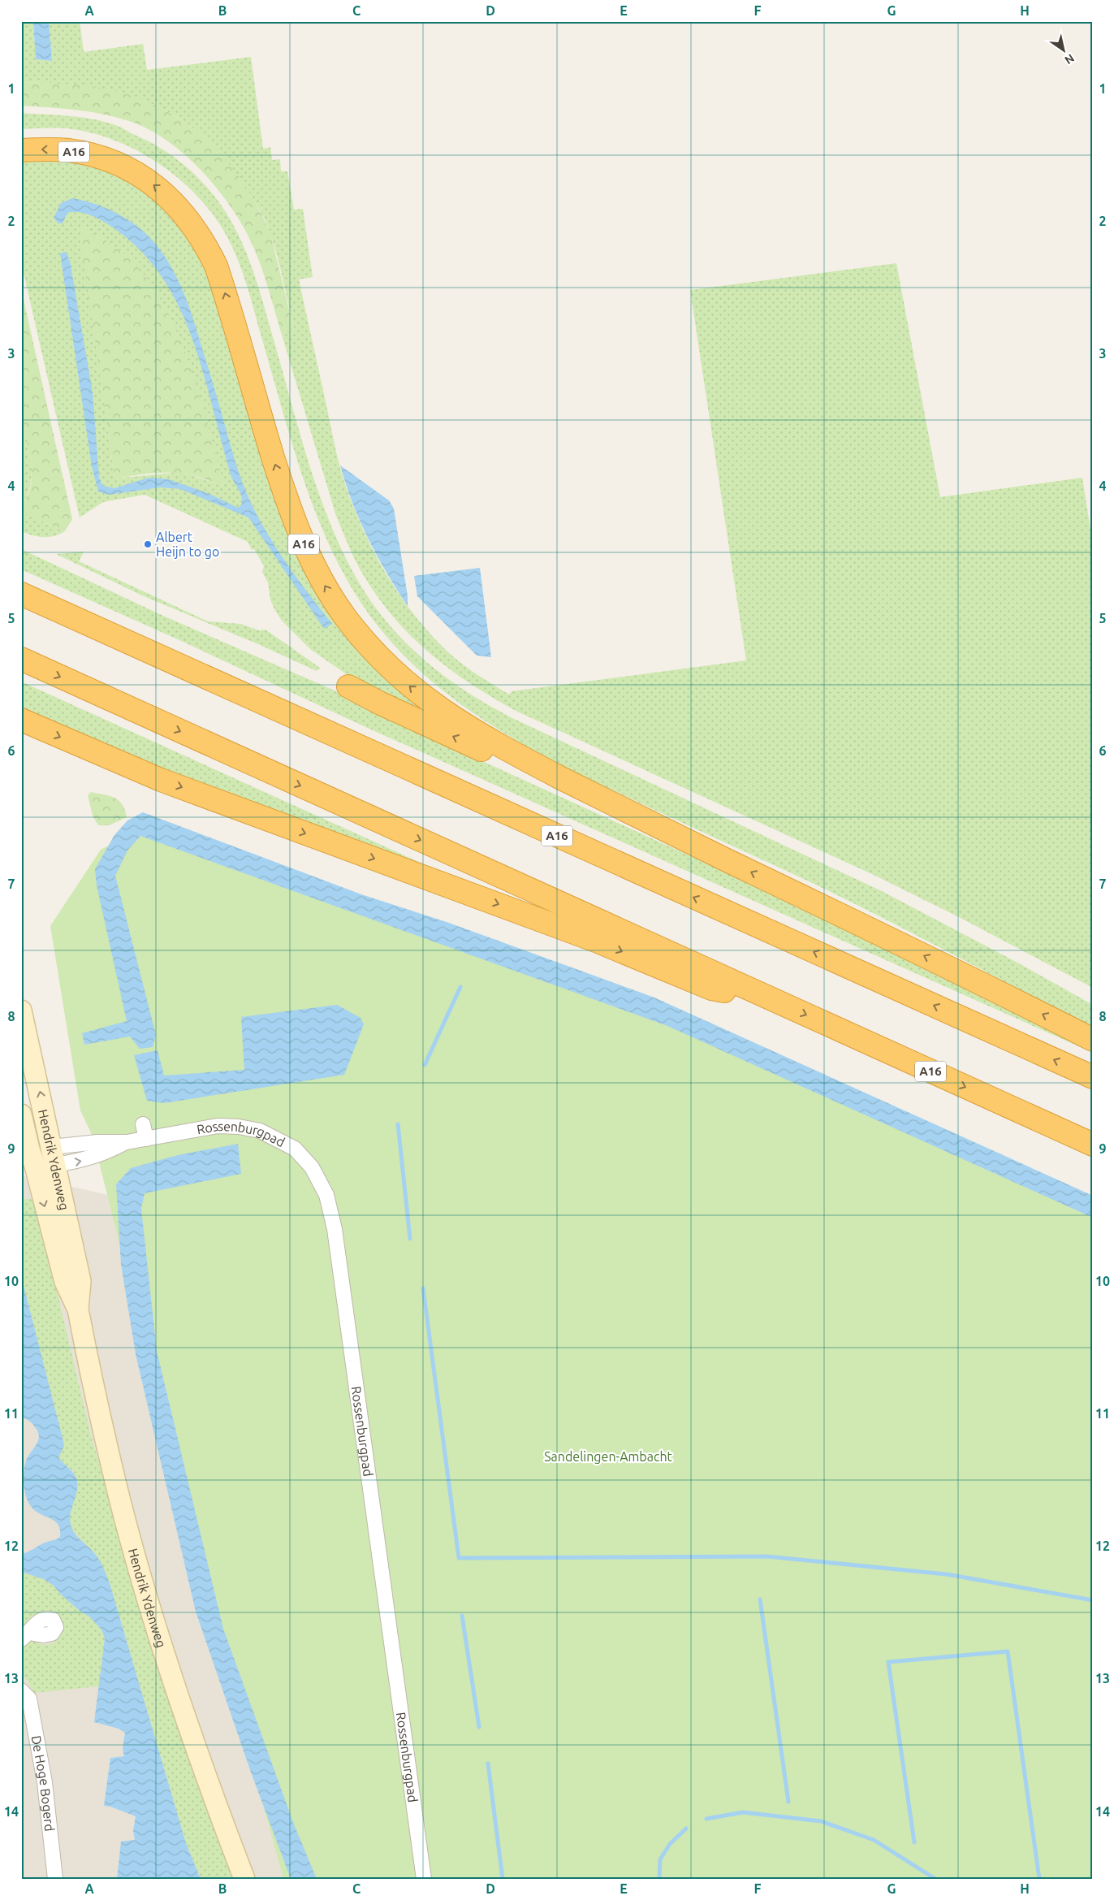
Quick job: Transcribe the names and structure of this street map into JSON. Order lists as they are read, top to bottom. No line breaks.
{"streets":{"highway":["A16"],"main road":["Hendrik Ydenweg"],"street":["Rossenburgpad","De Hoge Bogerd"]},"crossings":[["Rossenburgpad","Hendrik Ydenweg"]],"parks":["Sandelingen-Ambacht"],"places":["Albert Heijn to go"],"north":"bottom right","grid":{"columns":["A","B","C","D","E","F","G","H"],"rows":["1","2","3","4","5","6","7","8","9","10","11","12","13","14"]}}
